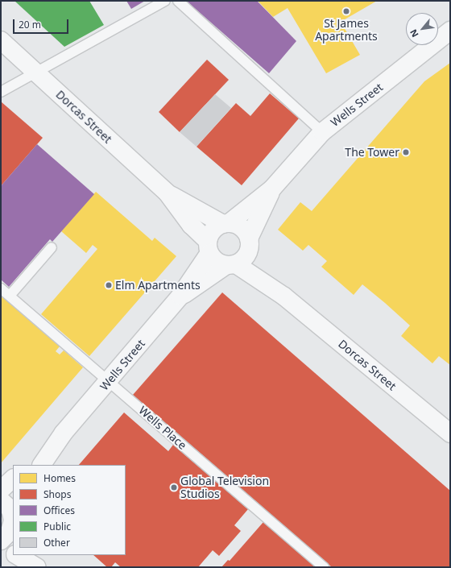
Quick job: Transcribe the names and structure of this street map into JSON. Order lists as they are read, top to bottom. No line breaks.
{"streets":{"street":["Wells Street","Dorcas Street"],"lane":["Wells Place"]},"crossings":[["Wells Street","Dorcas Street"],["Wells Street","Wells Place"]],"places":["St James Apartments","The Tower","Elm Apartments","Global Television Studios"],"legend":["Homes","Shops","Offices","Public","Other"],"scale_bar":"20 m","north":"bottom left"}
